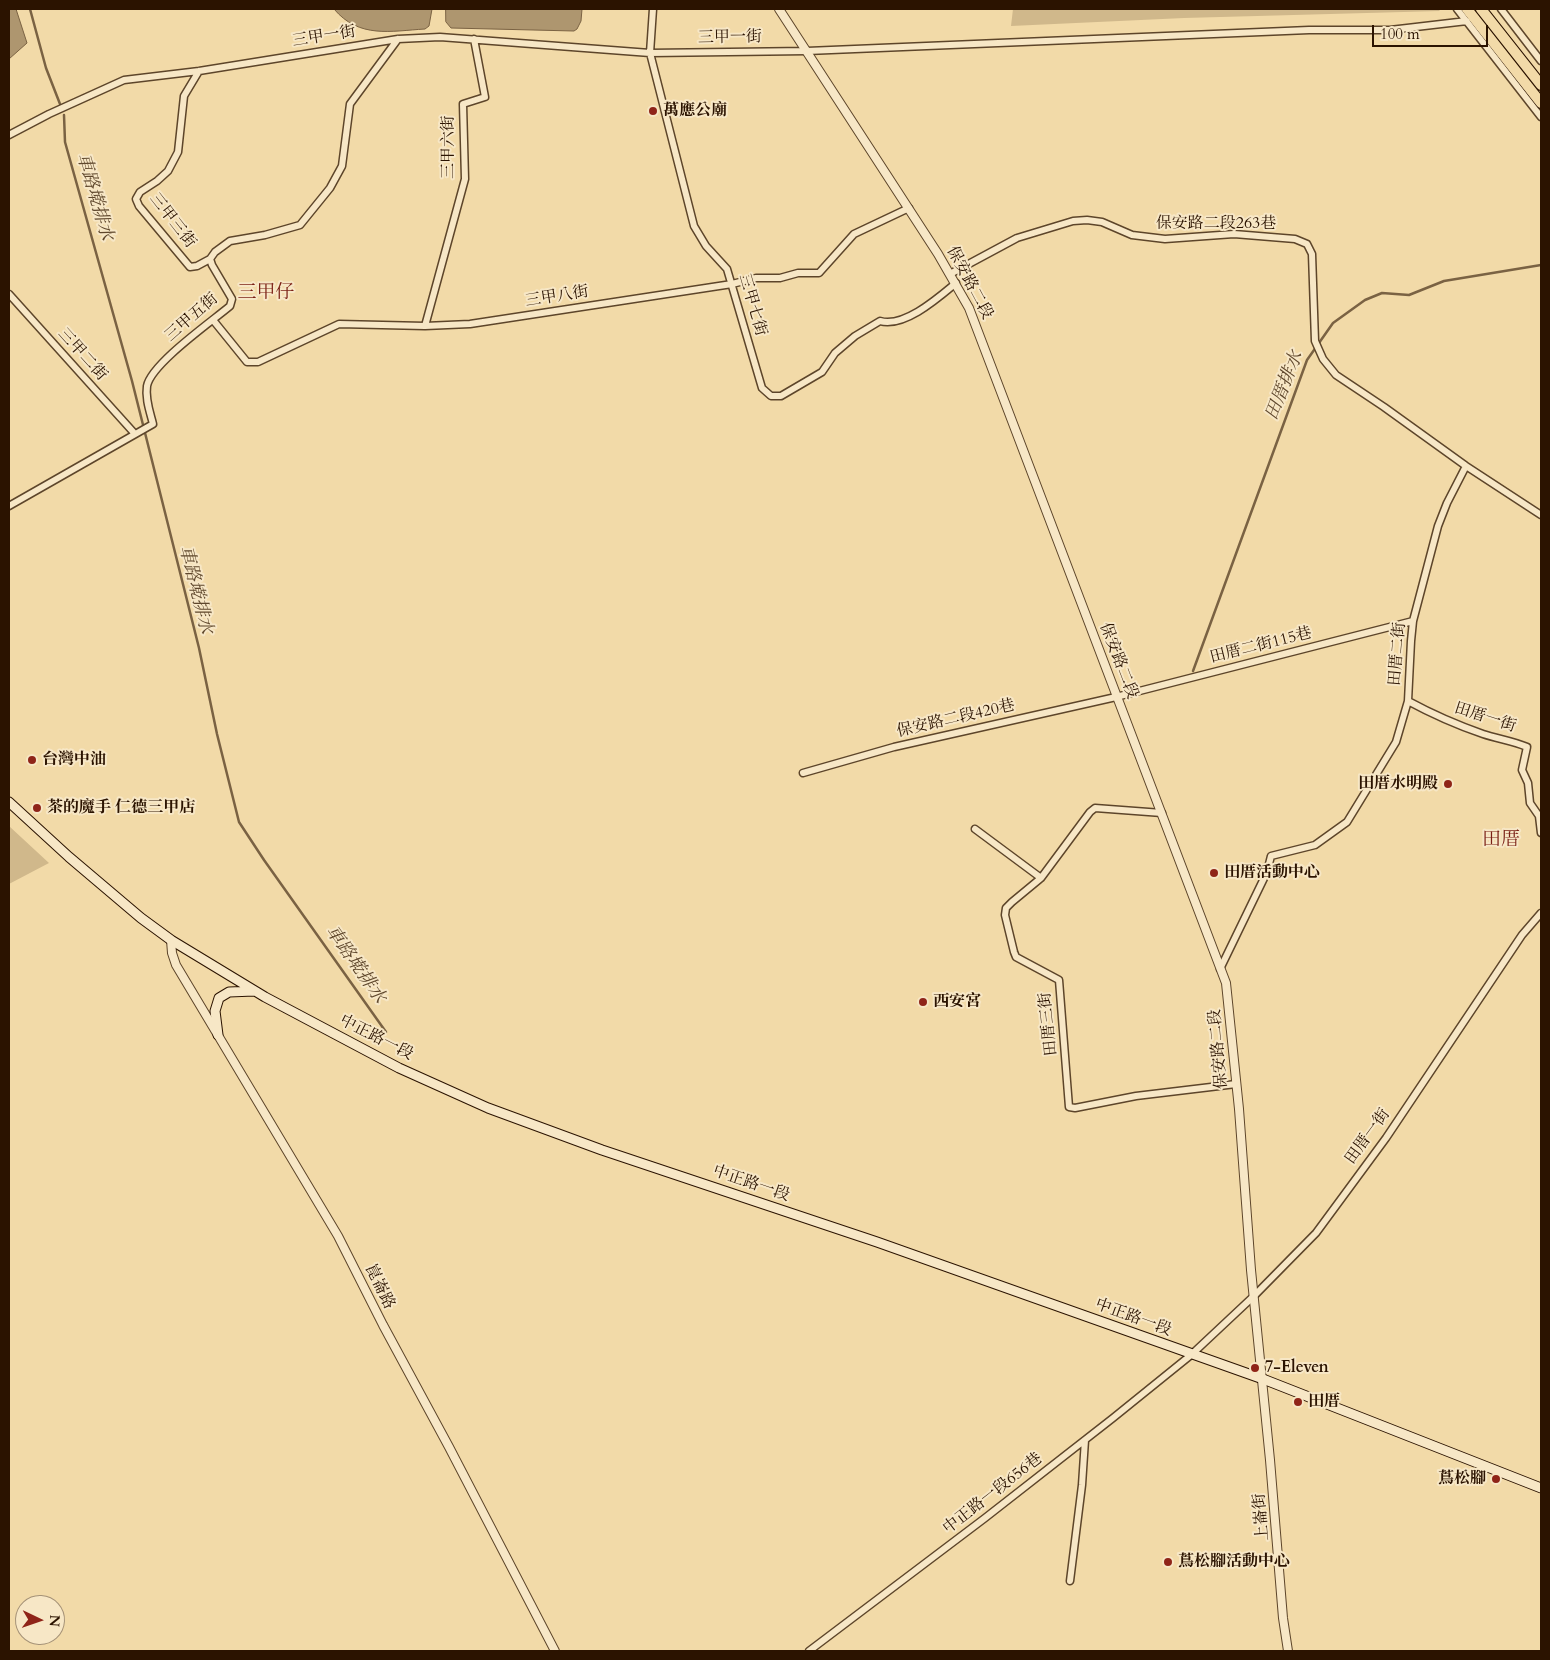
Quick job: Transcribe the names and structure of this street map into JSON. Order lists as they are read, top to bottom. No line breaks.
{"streets":{"main road":["中正路一段"],"street":["三甲一街","三甲六街","三甲三街","保安路二段263巷","保安路二段","三甲八街","三甲七街","三甲五街","三甲二街","田厝二街115巷","田厝二街","田厝一街","保安路二段420巷","田厝三街","崑崙路","中正路一段656巷","上崙街"]},"crossings":[["三甲一街","三甲六街"],["三甲一街","三甲三街"],["三甲一街","保安路二段"],["三甲一街","三甲七街"],["三甲六街","三甲八街"],["三甲三街","三甲五街"],["保安路二段263巷","保安路二段"],["保安路二段263巷","田厝二街"],["保安路二段","三甲八街"],["保安路二段","三甲七街"],["保安路二段","田厝二街115巷"],["保安路二段","田厝二街"],["保安路二段","田厝一街"],["保安路二段","保安路二段420巷"],["保安路二段","田厝三街"],["保安路二段","中正路一段"],["保安路二段","上崙街"],["三甲八街","三甲七街"],["三甲八街","三甲五街"],["三甲五街","三甲二街"],["田厝二街115巷","田厝二街"],["田厝二街115巷","保安路二段420巷"],["田厝二街","田厝一街"],["田厝一街","中正路一段"],["田厝一街","中正路一段656巷"],["中正路一段","崑崙路"],["中正路一段","中正路一段656巷"],["中正路一段","上崙街"]],"districts":["三甲仔","田厝"],"water":["車路墘排水","田厝排水"],"places":["萬應公廟","台灣中油","田厝水明殿","茶的魔手 仁德三甲店","田厝活動中心","西安宮","7-Eleven","田厝","蔦松腳","蔦松腳活動中心"],"scale_bar":"100 m","north":"right"}
